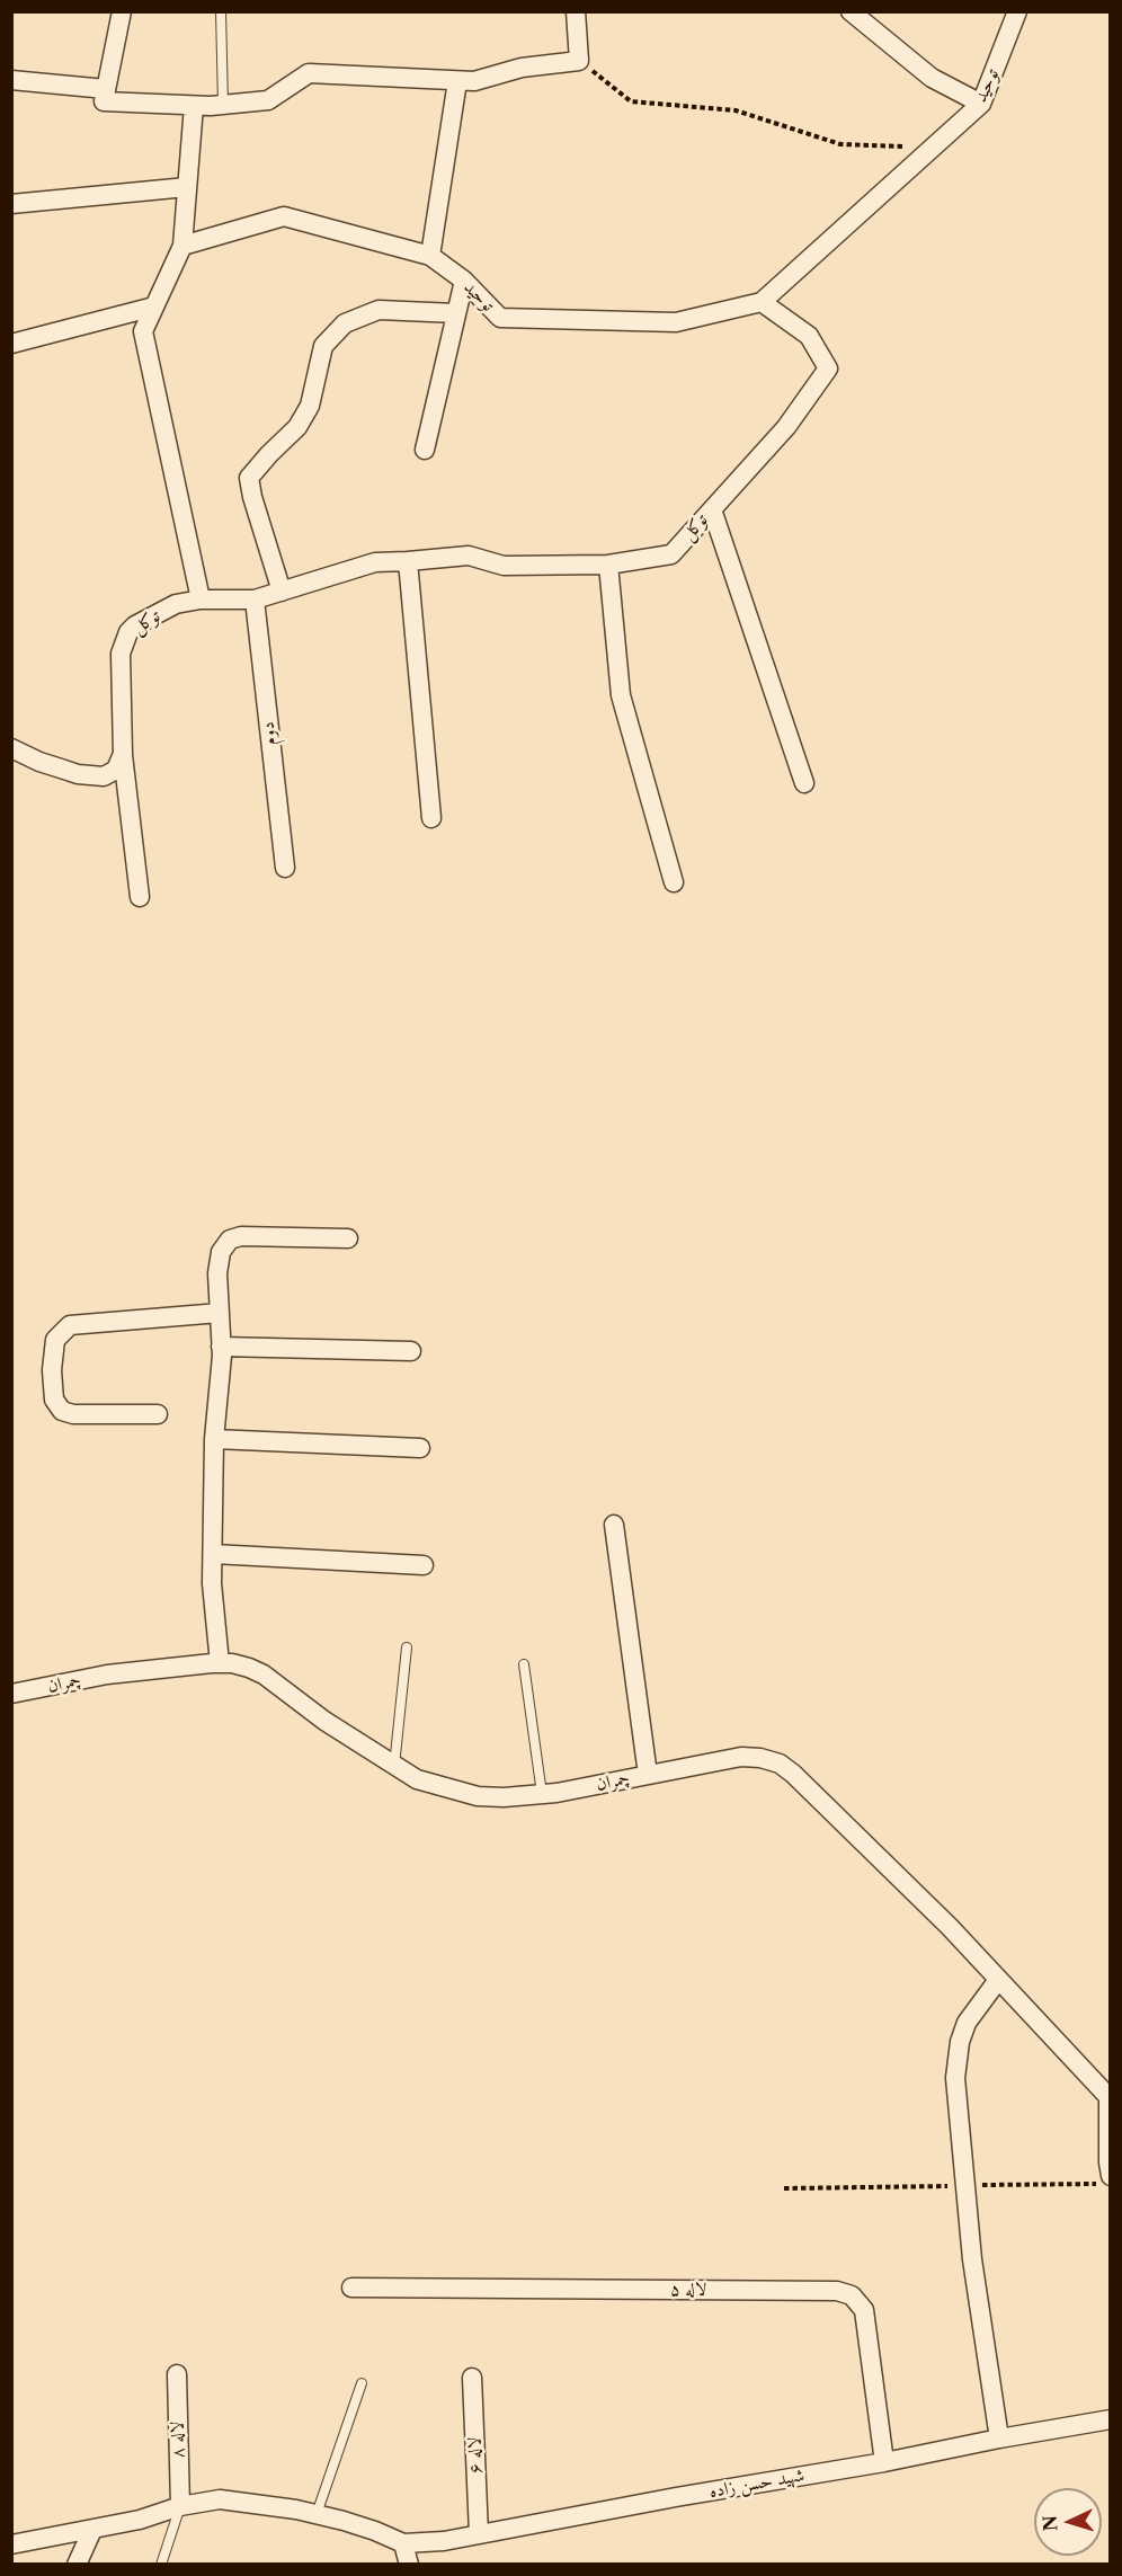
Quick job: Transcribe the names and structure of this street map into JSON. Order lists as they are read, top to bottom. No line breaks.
{"streets":{"street":["توحید","توکل","دوم","چمران","لاله ۵","لاله ۸","لاله ۶","شهید حسن زاده"]},"crossings":[["توحید","توکل"],["توکل","دوم"],["لاله ۵","شهید حسن زاده"],["لاله ۶","شهید حسن زاده"]],"north":"left"}
